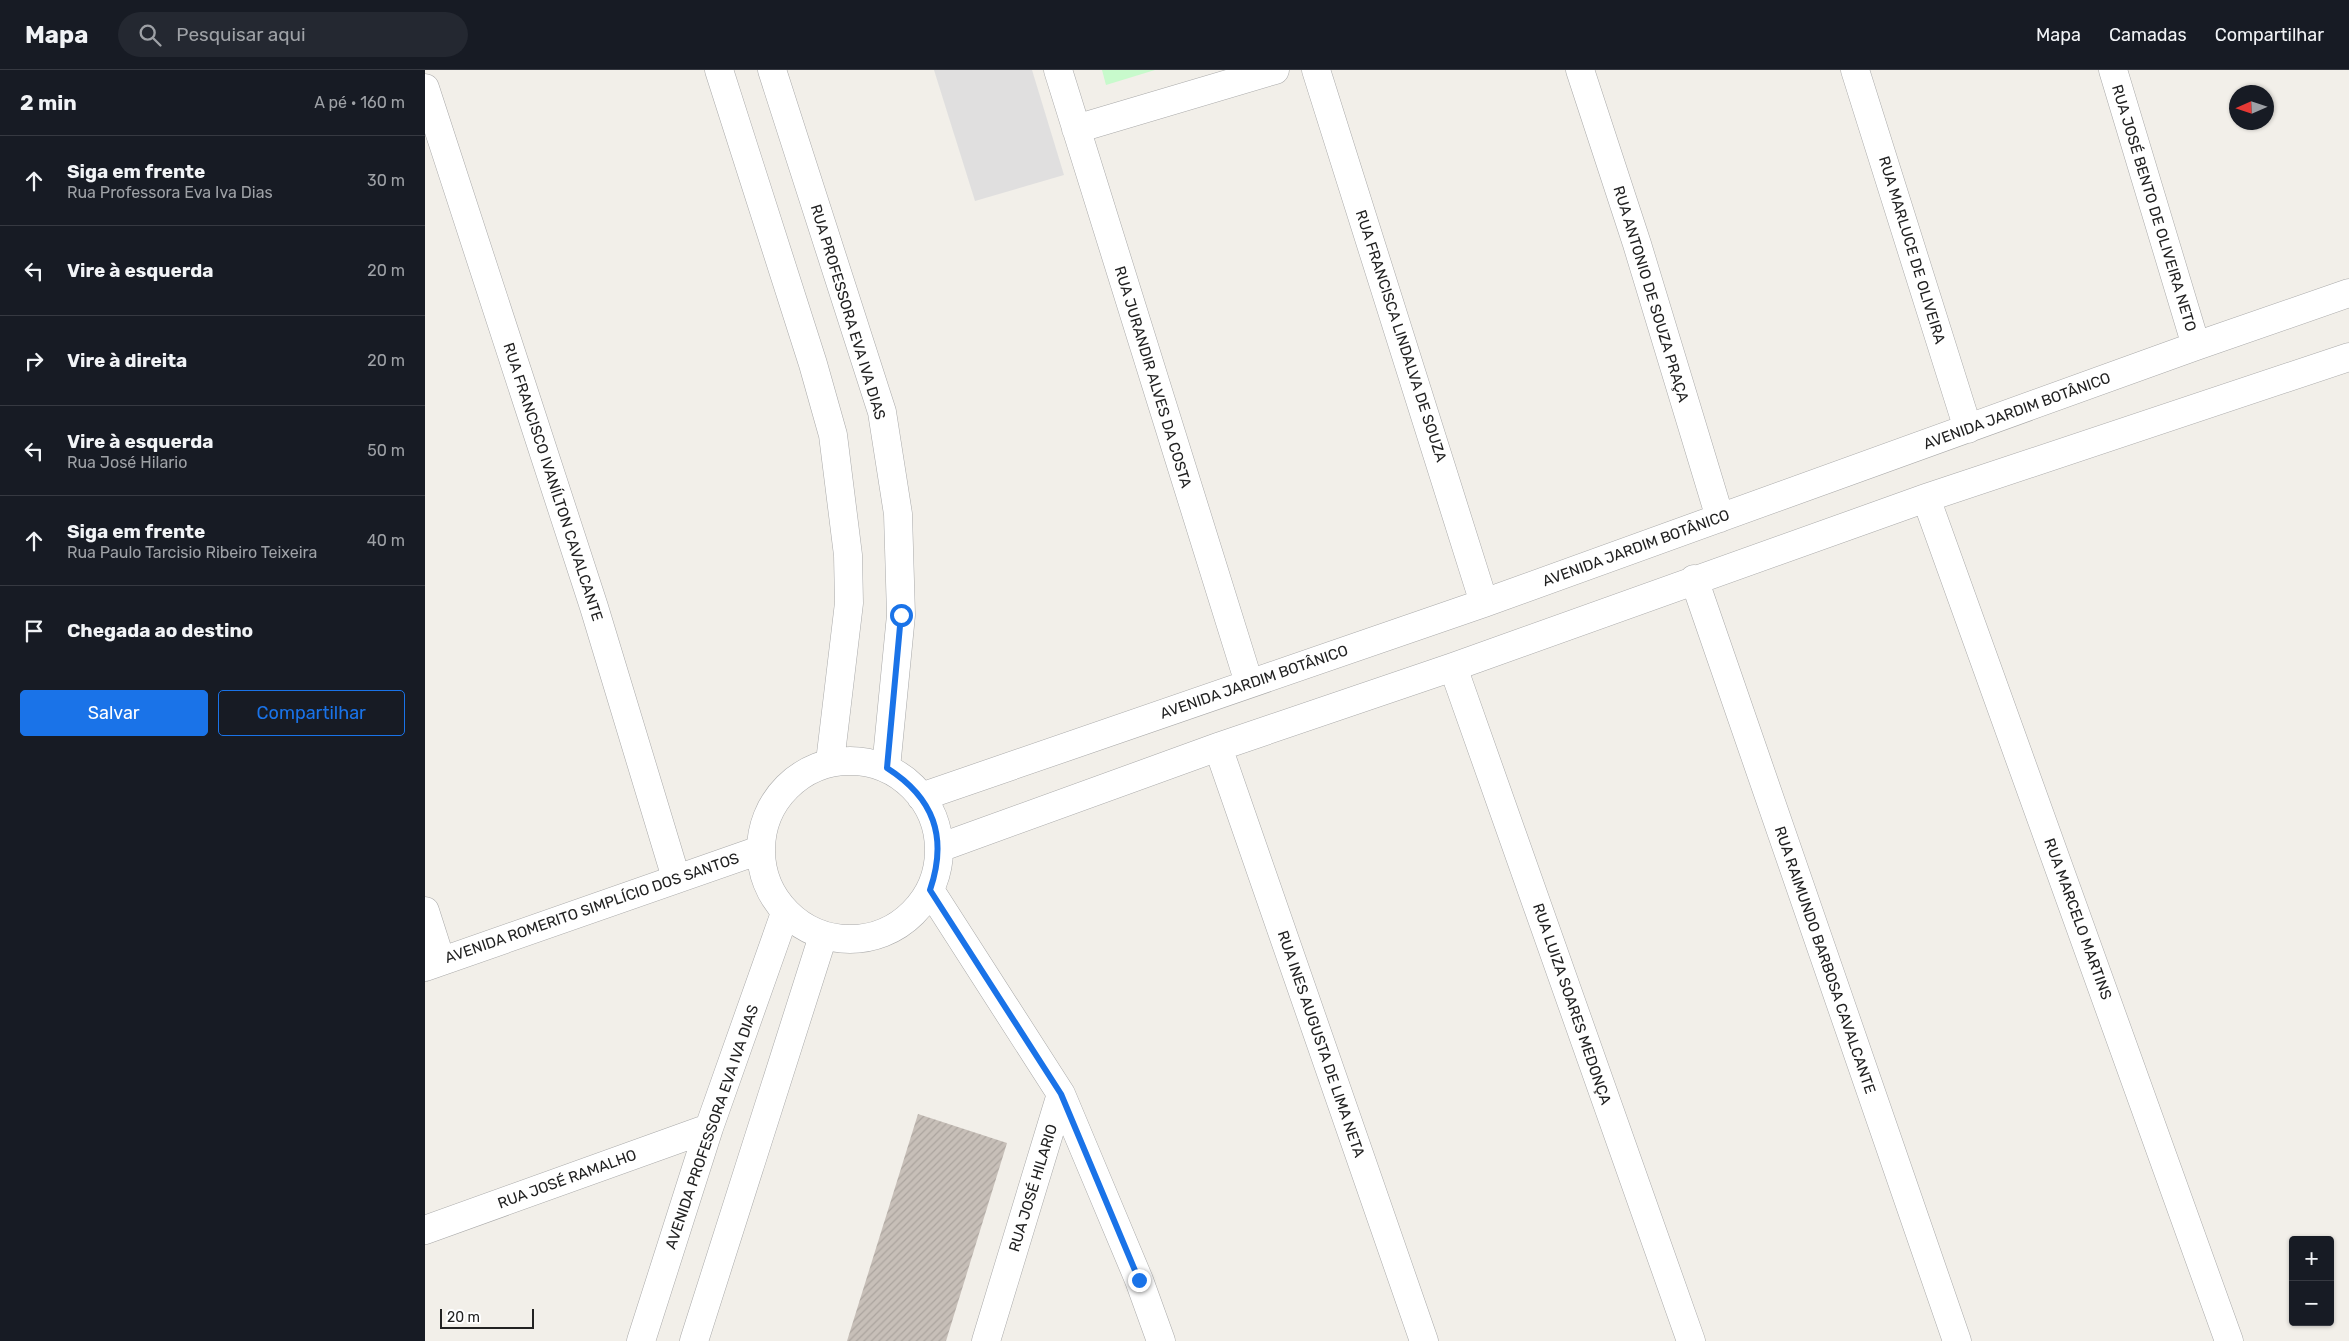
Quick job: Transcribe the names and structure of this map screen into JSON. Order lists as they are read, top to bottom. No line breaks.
{"streets":{"street":["RUA JOSÉ BENTO DE OLIVEIRA NETO","RUA MARLUCE DE OLIVEIRA","RUA ANTONIO DE SOUZA PRAÇA","RUA PROFESSORA EVA IVA DIAS","RUA FRANCISCA LINDALVA DE SOUZA","RUA JURANDIR ALVES DA COSTA","AVENIDA JARDIM BOTÂNICO","RUA FRANCISCO IVANÍLTON CAVALCANTE","AVENIDA ROMERITO SIMPLÍCIO DOS SANTOS","RUA MARCELO MARTINS","RUA RAIMUNDO BARBOSA CAVALCANTE","RUA LUIZA SOARES MEDONÇA","RUA INES AUGUSTA DE LIMA NETA","AVENIDA PROFESSORA EVA IVA DIAS","RUA JOSÉ RAMALHO","RUA JOSÉ HILARIO"]},"crossings":[["RUA JOSÉ BENTO DE OLIVEIRA NETO","AVENIDA JARDIM BOTÂNICO"],["RUA MARLUCE DE OLIVEIRA","AVENIDA JARDIM BOTÂNICO"],["RUA ANTONIO DE SOUZA PRAÇA","AVENIDA JARDIM BOTÂNICO"],["RUA PROFESSORA EVA IVA DIAS","AVENIDA JARDIM BOTÂNICO"],["RUA PROFESSORA EVA IVA DIAS","AVENIDA ROMERITO SIMPLÍCIO DOS SANTOS"],["RUA PROFESSORA EVA IVA DIAS","AVENIDA PROFESSORA EVA IVA DIAS"],["RUA FRANCISCA LINDALVA DE SOUZA","AVENIDA JARDIM BOTÂNICO"],["RUA JURANDIR ALVES DA COSTA","AVENIDA JARDIM BOTÂNICO"],["AVENIDA JARDIM BOTÂNICO","AVENIDA ROMERITO SIMPLÍCIO DOS SANTOS"],["AVENIDA JARDIM BOTÂNICO","AVENIDA PROFESSORA EVA IVA DIAS"],["RUA FRANCISCO IVANÍLTON CAVALCANTE","AVENIDA ROMERITO SIMPLÍCIO DOS SANTOS"],["AVENIDA ROMERITO SIMPLÍCIO DOS SANTOS","AVENIDA PROFESSORA EVA IVA DIAS"],["AVENIDA PROFESSORA EVA IVA DIAS","RUA JOSÉ RAMALHO"]],"scale_bar":"20 m","north":"left","page":{"header":"Mapa","search":"Pesquisar aqui","nav":["Mapa","Camadas","Compartilhar"],"heading":["2 min","A pé · 160 m"],"list":[["Siga em frente","Rua Professora Eva Iva Dias","30 m"],["Vire à esquerda","20 m"],["Vire à direita","20 m"],["Vire à esquerda","Rua José Hilario","50 m"],["Siga em frente","Rua Paulo Tarcisio Ribeiro Teixeira","40 m"],"Chegada ao destino"],"buttons":["Salvar","Compartilhar"],"map_buttons":["+","−"],"scale":"20 m"}}
